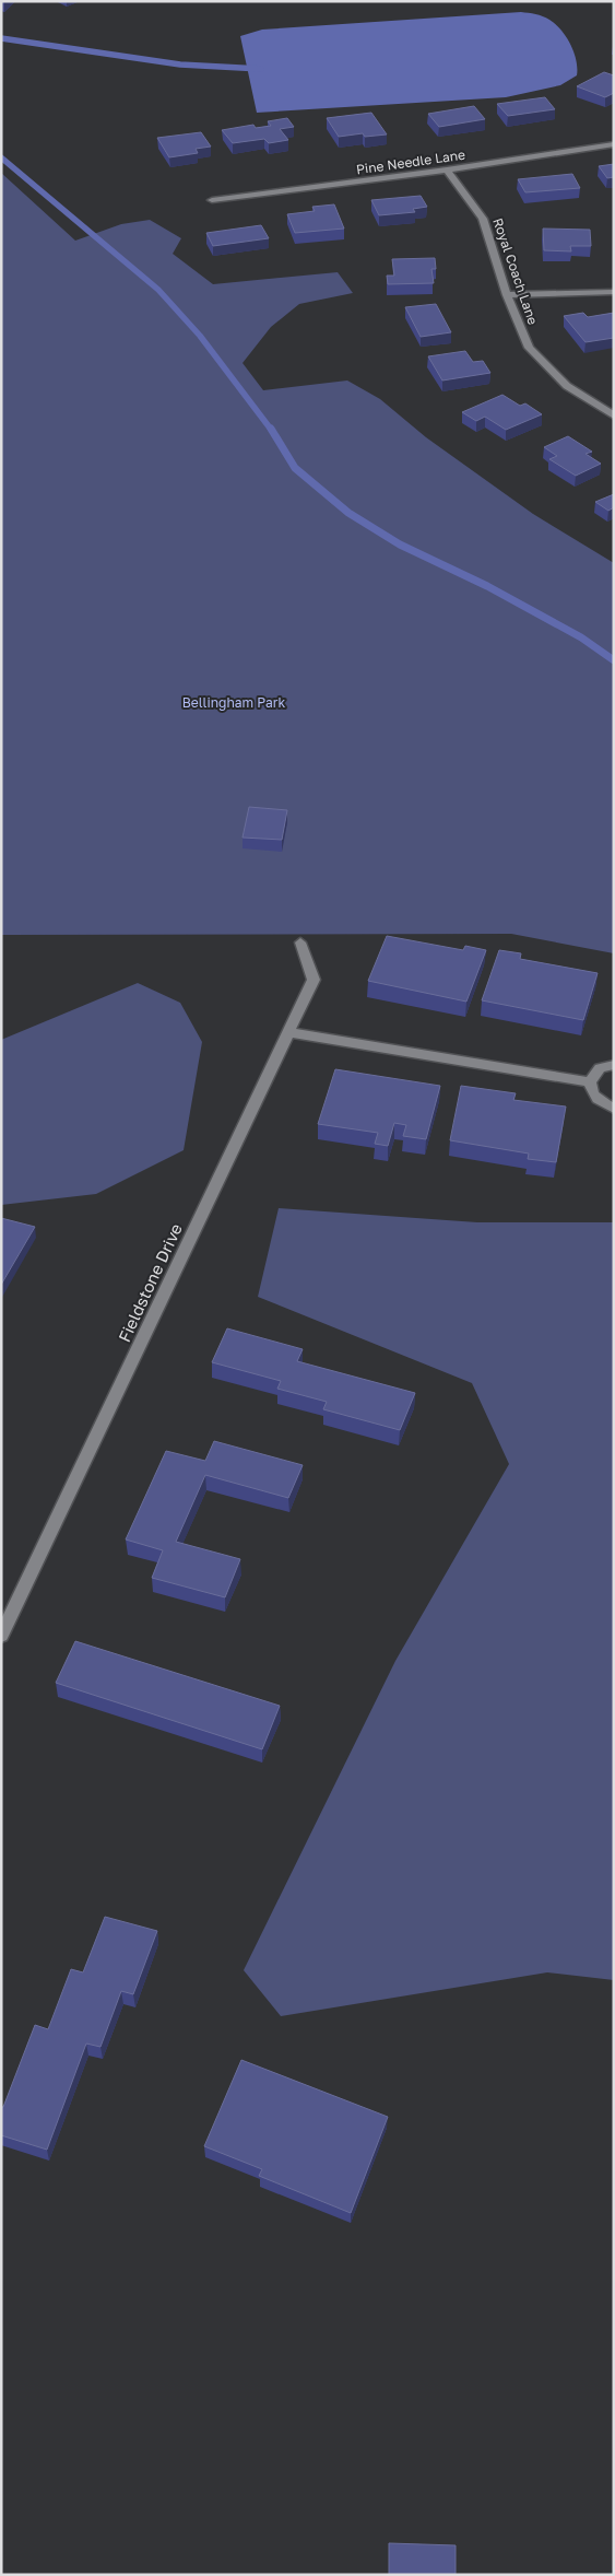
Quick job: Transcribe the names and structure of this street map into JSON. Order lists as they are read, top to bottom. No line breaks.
{"streets":{"street":["Pine Needle Lane","Royal Coach Lane","Fieldstone Drive"]},"crossings":[["Pine Needle Lane","Royal Coach Lane"]],"parks":["Bellingham Park"]}
